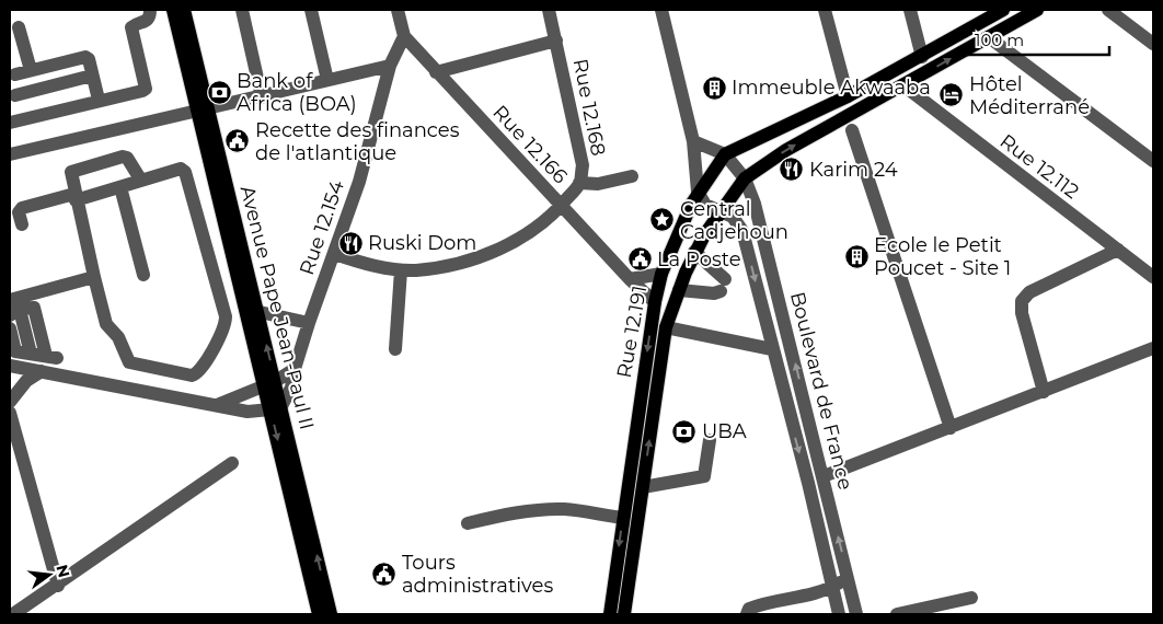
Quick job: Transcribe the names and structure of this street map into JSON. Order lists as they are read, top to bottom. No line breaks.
{"streets":{"main road":["Avenue Pape Jean-Paul II","Rue 12.191"],"street":["Rue 12.168","Rue 12.166","Rue 12.112","Rue 12.154","Boulevard de France"]},"crossings":[["Rue 12.168","Rue 12.166"],["Rue 12.168","Rue 12.154"],["Rue 12.166","Rue 12.154"],["Rue 12.166","Rue 12.191"],["Rue 12.154","Avenue Pape Jean-Paul II"],["Rue 12.191","Boulevard de France"]],"places":{"building":["Immeuble Akwaaba","Ecole le Petit Poucet - Site 1"],"bank":["Bank of Africa (BOA)","UBA"],"hotel":["Hôtel Méditerrané"],"public building":["Recette des finances de l'atlantique","La Poste","Tours administratives"],"restaurant":["Karim 24","Ruski Dom"],"place":["Central Cadjehoun"]},"scale_bar":"100 m","north":"right"}
